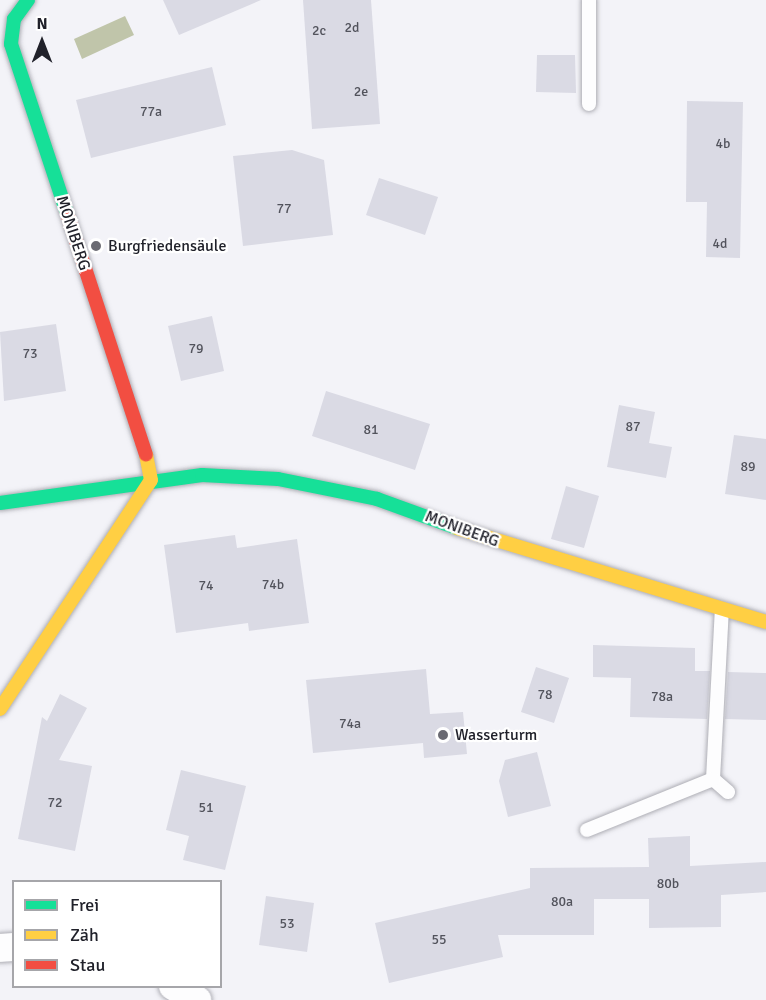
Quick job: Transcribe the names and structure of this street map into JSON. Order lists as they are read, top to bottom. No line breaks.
{"streets":{"street":["MONIBERG"]},"places":["Burgfriedensäule","Wasserturm"],"house_numbers":["2d","2c","2e","77a","4b","77","4d","79","73","87","81","89","74b","74","78","78a","74a","72","51","80b","80a","53","55"],"legend":["Frei","Zäh","Stau"],"north":"top"}
